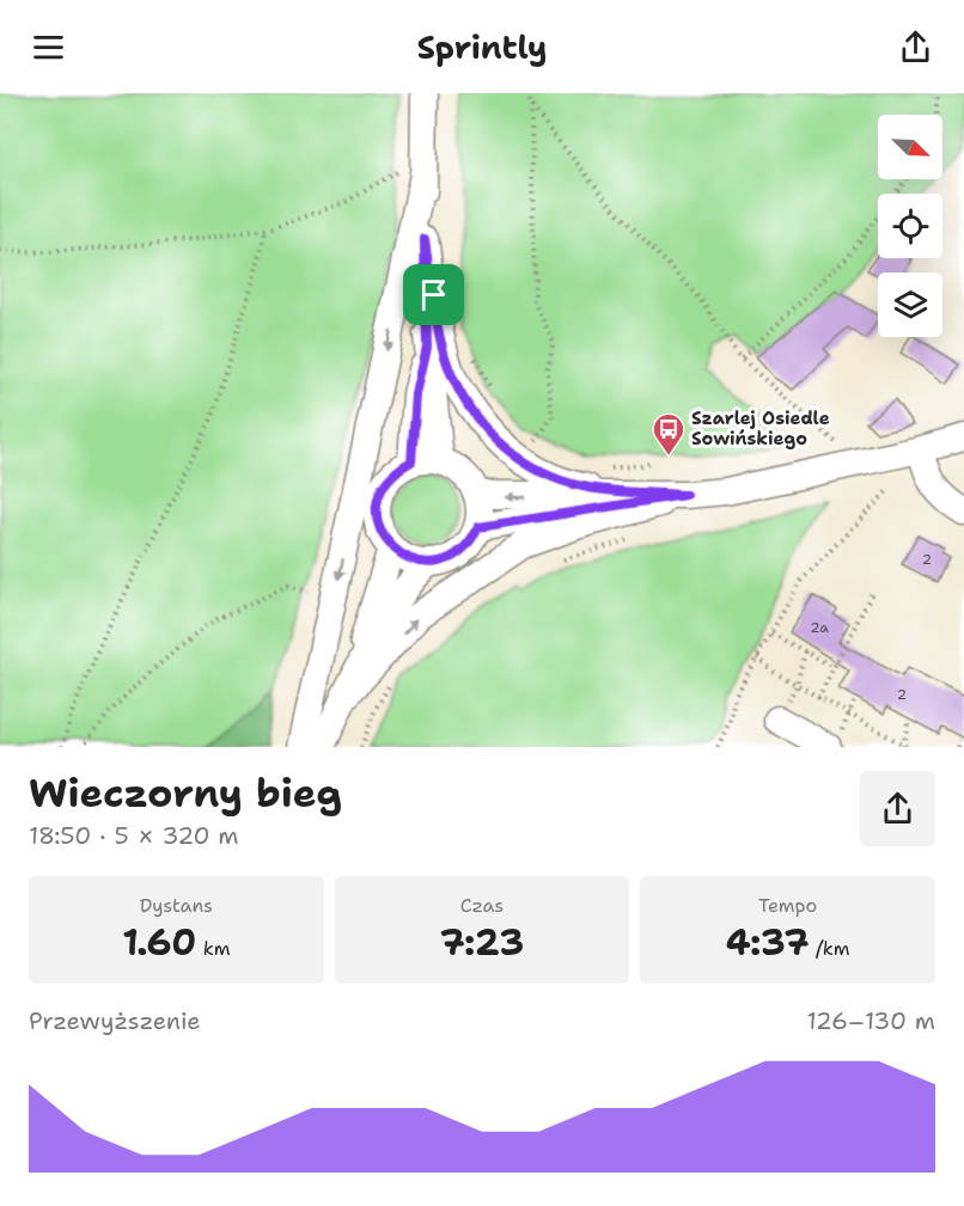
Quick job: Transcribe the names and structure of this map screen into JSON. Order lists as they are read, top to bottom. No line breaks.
{"places":{"bus stop":["Szarlej Osiedle Sowińskiego"]},"house_numbers":["2","2a","2"],"north":"bottom right","page":{"header":"Sprintly","heading":["Wieczorny bieg","18:50 · 5 × 320 m"],"stats":[["Dystans","1.60 km"],["Czas","7:23"],["Tempo","4:37 /km"]],"chart":["Przewyższenie","126–130 m"]}}
